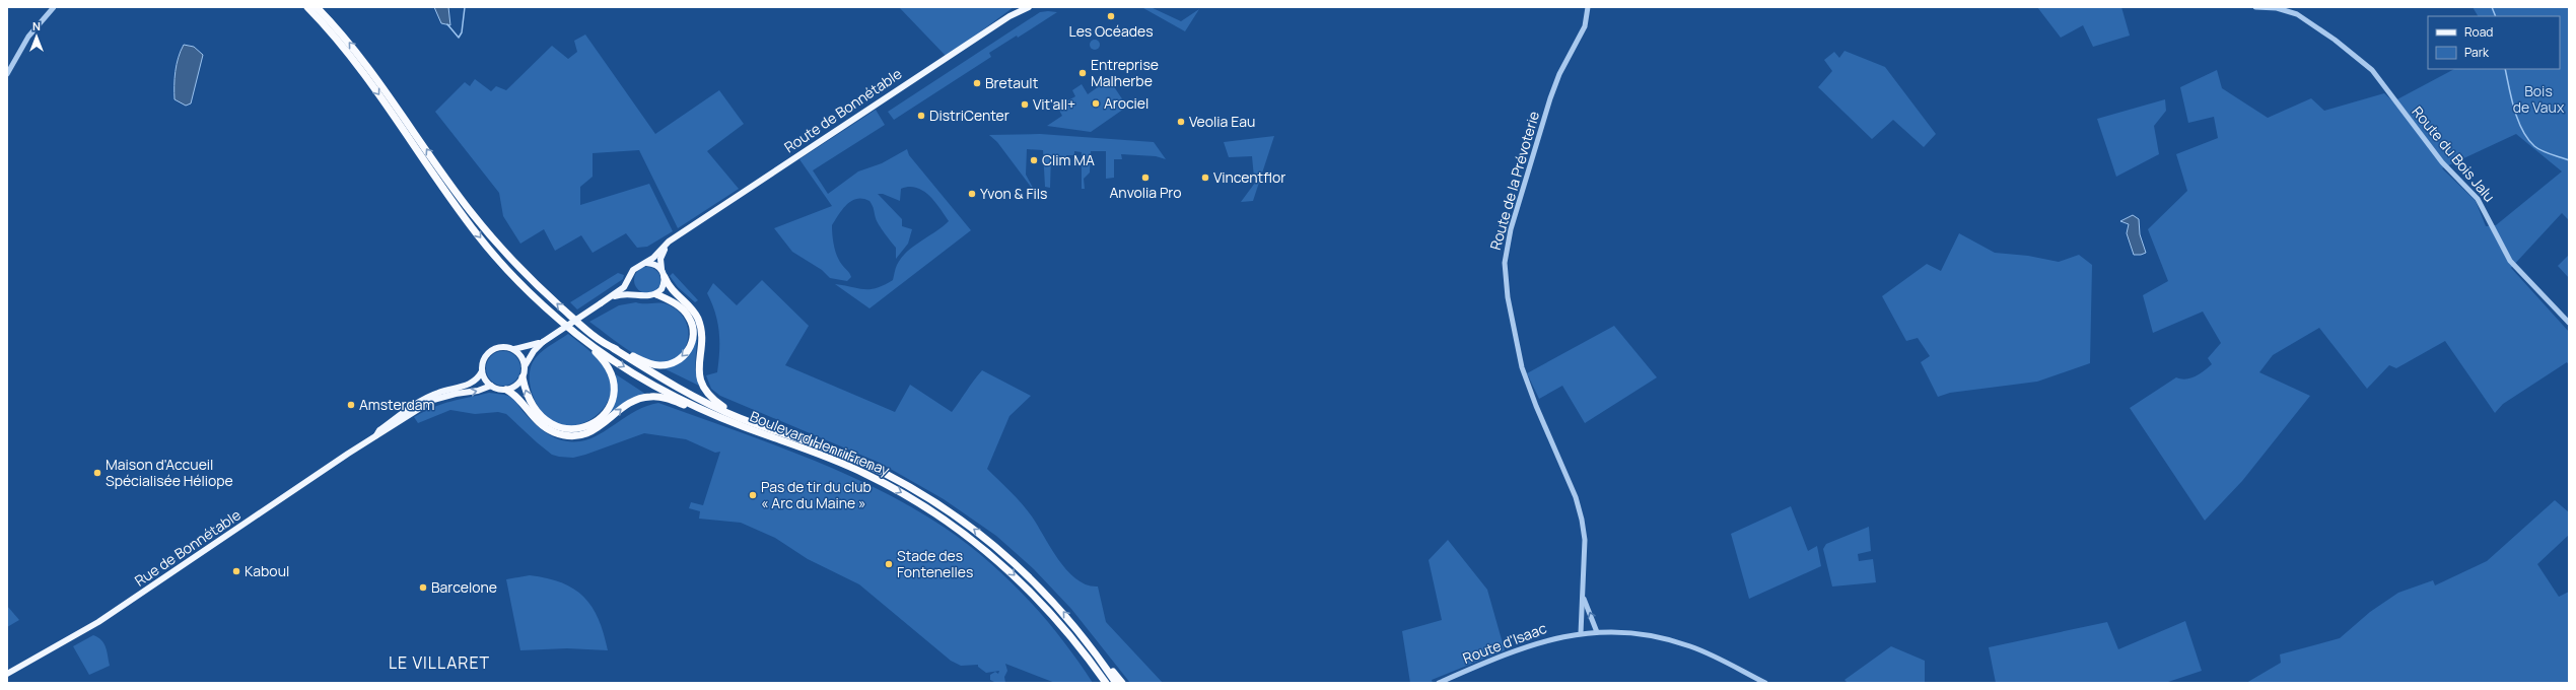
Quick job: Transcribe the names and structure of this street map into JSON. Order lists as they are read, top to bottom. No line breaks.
{"streets":{"highway":["Boulevard Henri Frenay"],"main road":["Route de Bonnétable","Rue de Bonnétable"],"street":["Route du Bois Jalu","Route de la Prévoterie","Route d'Isaac"]},"crossings":[["Route de Bonnétable","Rue de Bonnétable"],["Route de la Prévoterie","Route d'Isaac"]],"districts":["LE VILLARET"],"parks":["Bois de Vaux"],"places":["Les Océades","Entreprise Malherbe","Bretault","Arociel","Vit'all+","DistriCenter","Veolia Eau","Clim MA","Anvolia Pro","Vincentflor","Yvon & Fils","Amsterdam","Maison d'Accueil Spécialisée Héliope","Pas de tir du club « Arc du Maine »","Stade des Fontenelles","Kaboul","Barcelone"],"legend":["Road","Park"],"north":"top"}
